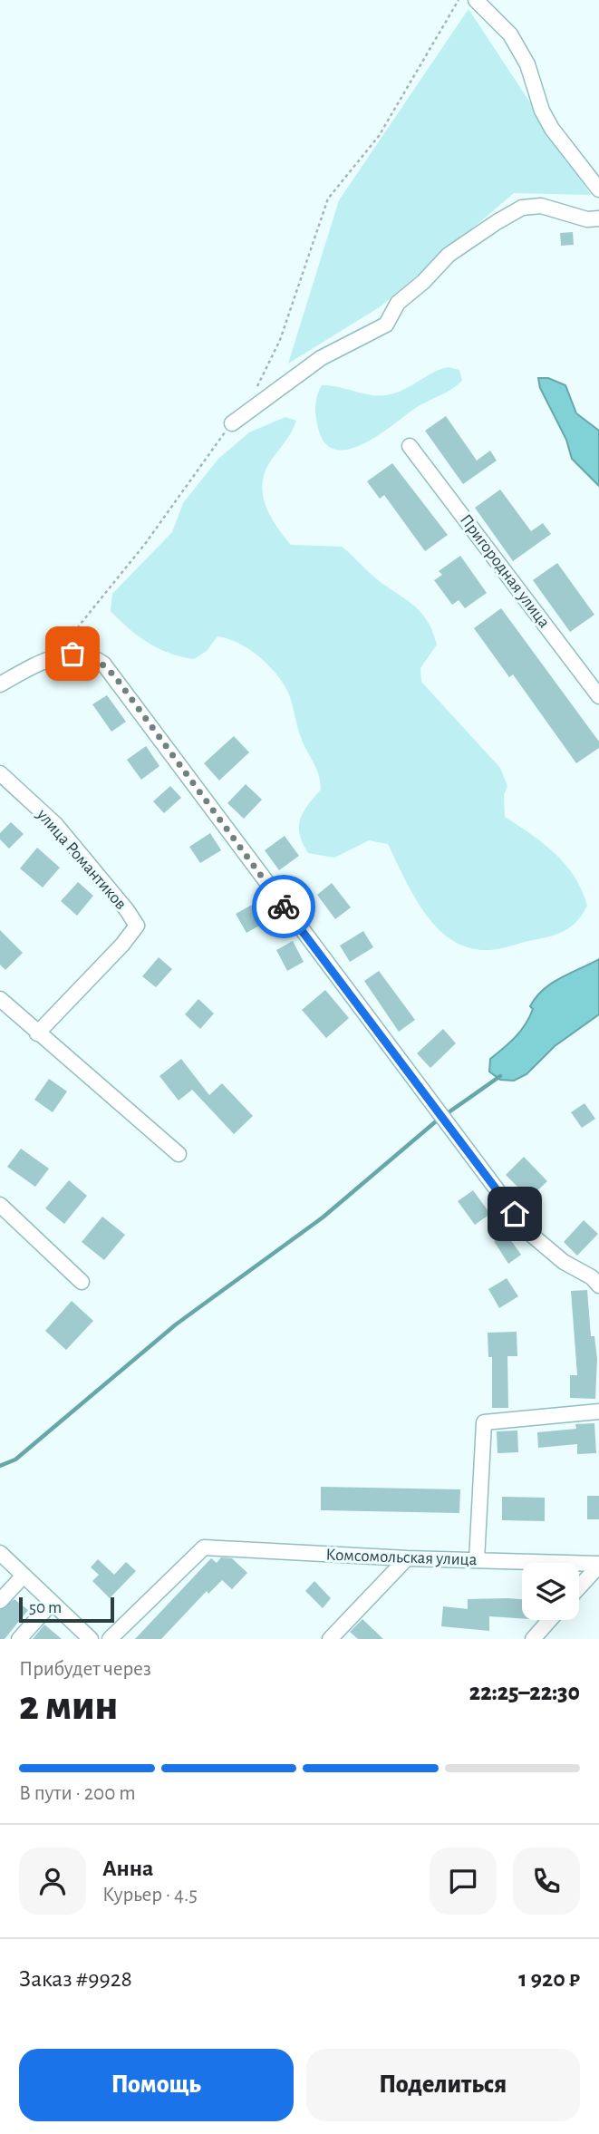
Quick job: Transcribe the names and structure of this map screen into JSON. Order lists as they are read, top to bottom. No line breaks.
{"streets":{"street":["Пригородная улица","улица Романтиков","Комсомольская улица"]},"scale_bar":"50 m","page":{"scale":"50 m","heading":["2 мин","Прибудет через","22:25–22:30"],"panel":["Анна","Курьер · 4.5","Заказ #9928","1 920 ₽"],"bar":"В пути · 200 m","buttons":["Помощь","Поделиться"]}}
